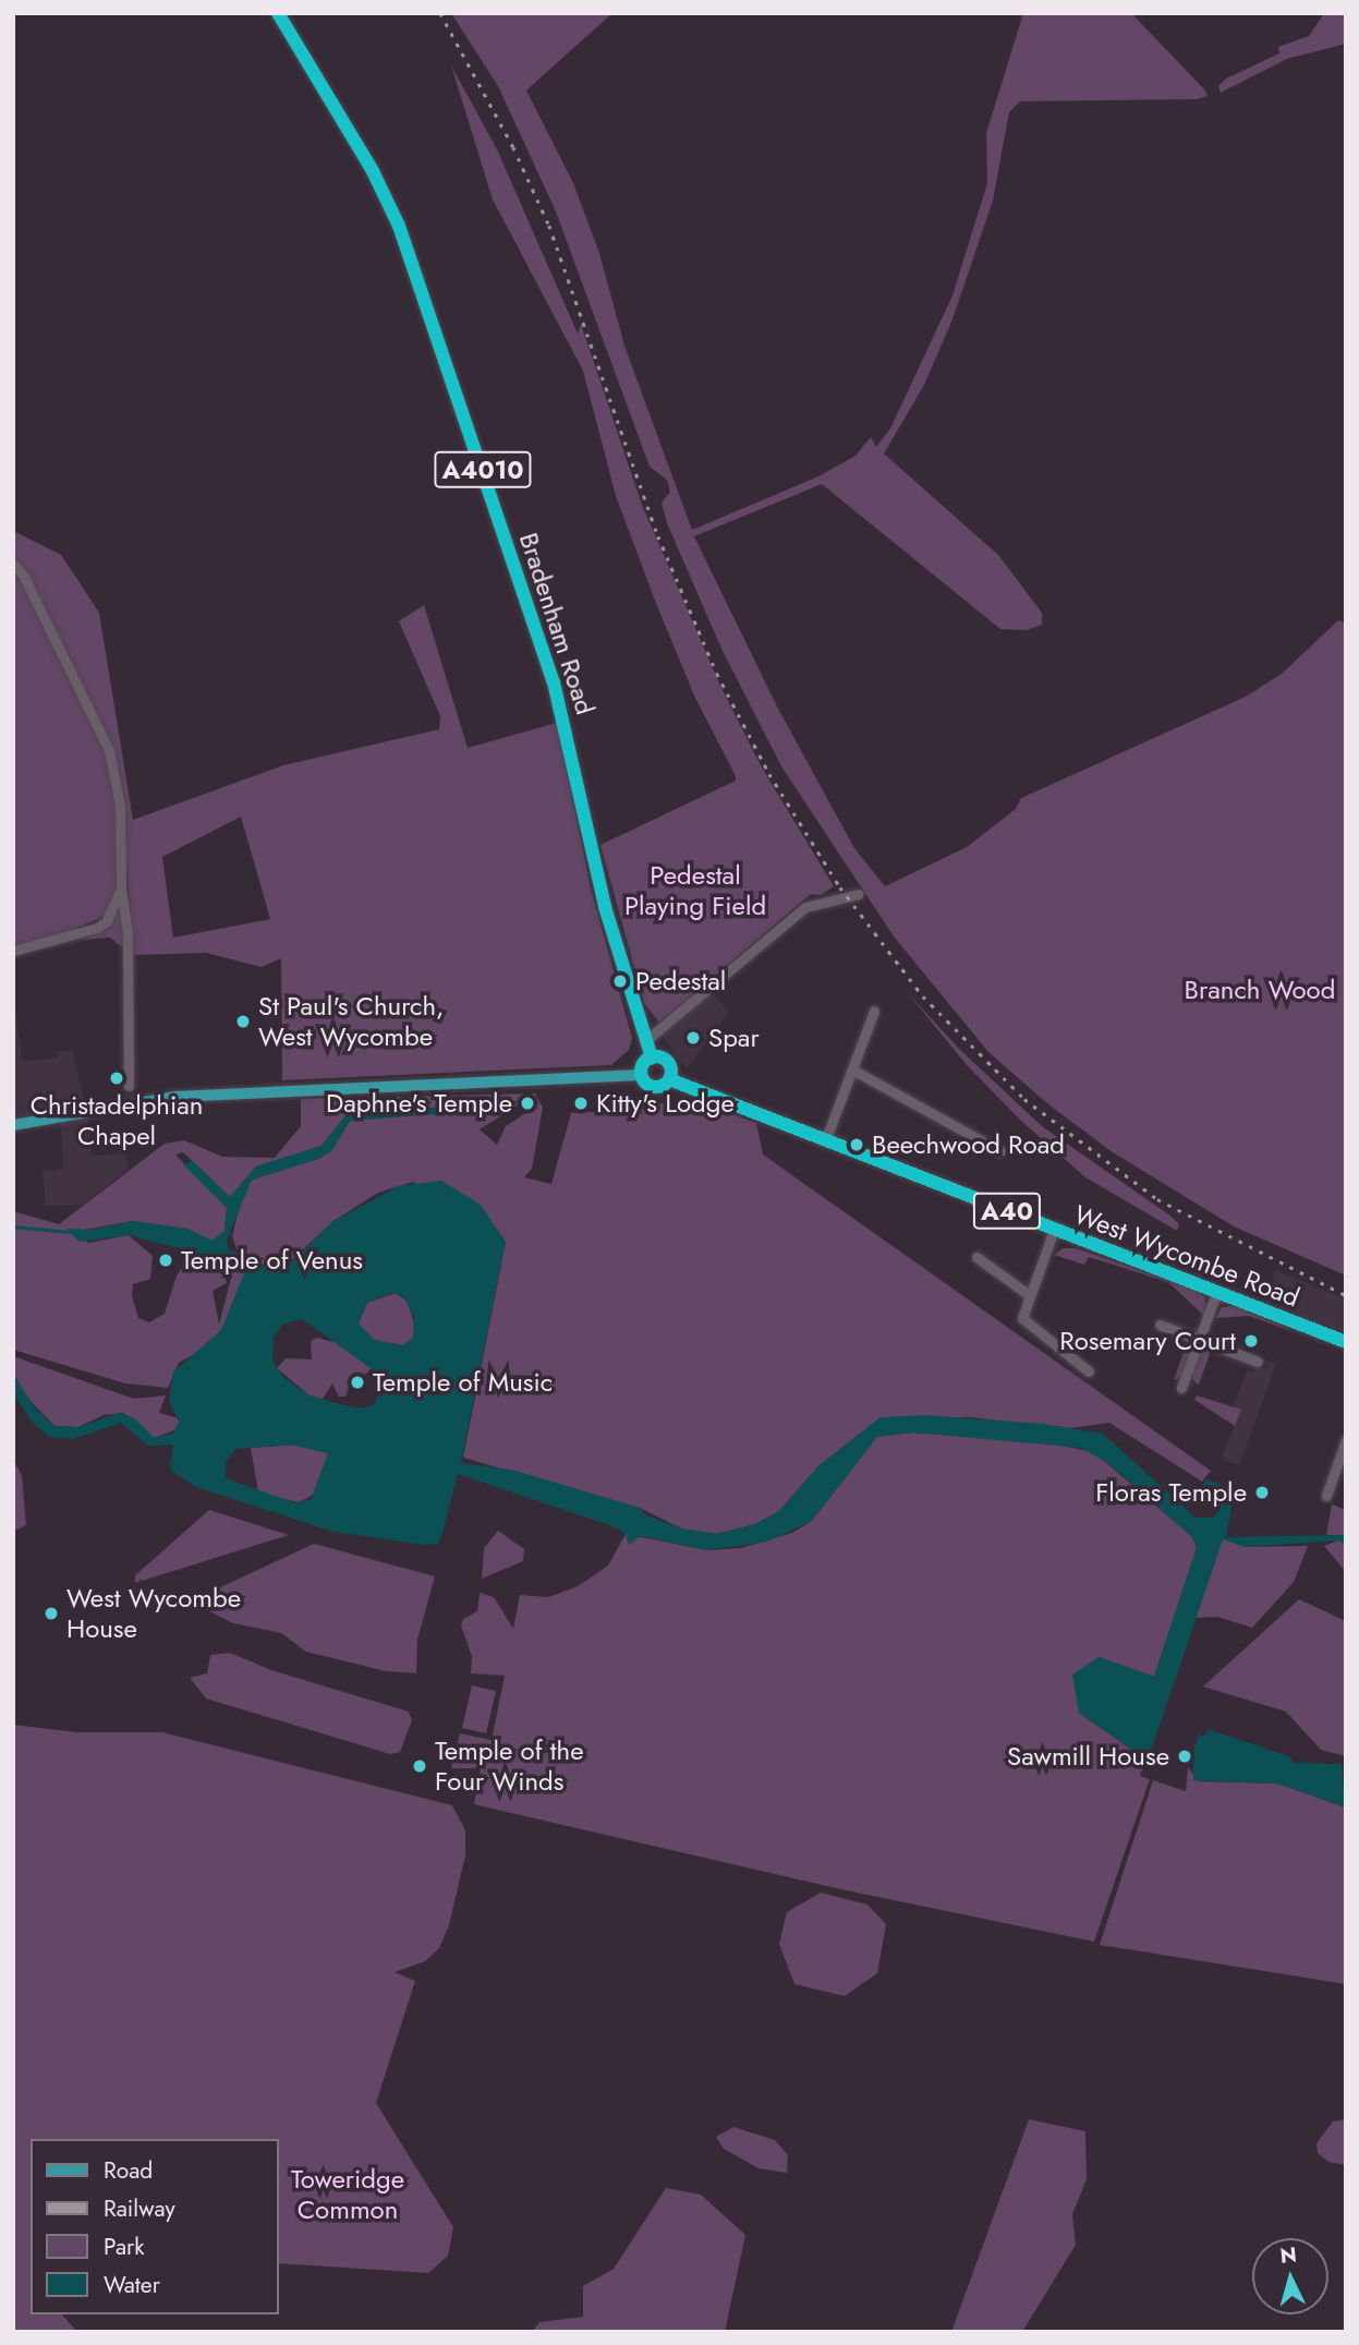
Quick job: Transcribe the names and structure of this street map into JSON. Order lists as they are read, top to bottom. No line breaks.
{"streets":{"highway":["A4010","Bradenham Road","A40","West Wycombe Road"]},"crossings":[["Bradenham Road","A40"],["Bradenham Road","West Wycombe Road"],["A40","West Wycombe Road"]],"parks":["Pedestal Playing Field","Branch Wood","Toweridge Common"],"places":["Pedestal","St Paul's Church, West Wycombe","Spar","Christadelphian Chapel","Daphne's Temple","Kitty's Lodge","Beechwood Road","Temple of Venus","Rosemary Court","Temple of Music","Floras Temple","West Wycombe House","Sawmill House","Temple of the Four Winds"],"legend":["Road","Railway","Park","Water"],"north":"top"}
